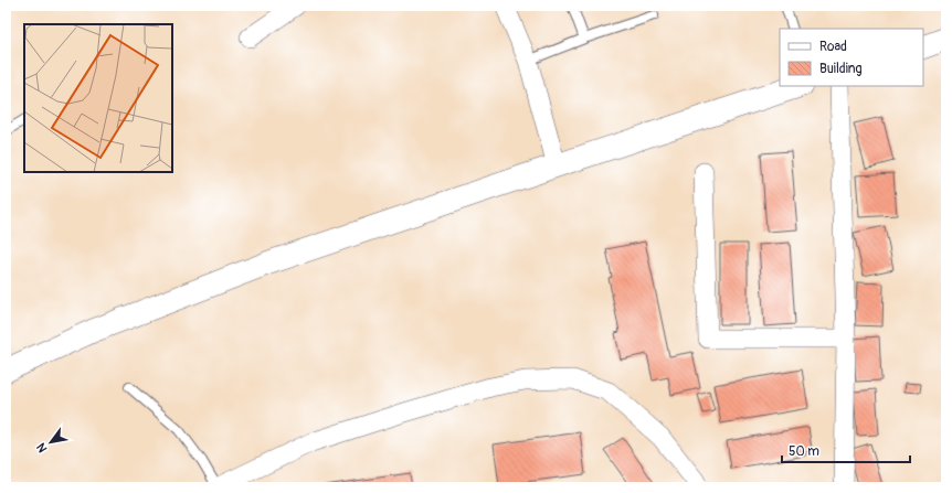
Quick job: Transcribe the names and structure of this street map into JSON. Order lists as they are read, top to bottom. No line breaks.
{"legend":["Road","Building"],"scale_bar":"50 m","north":"bottom left"}
